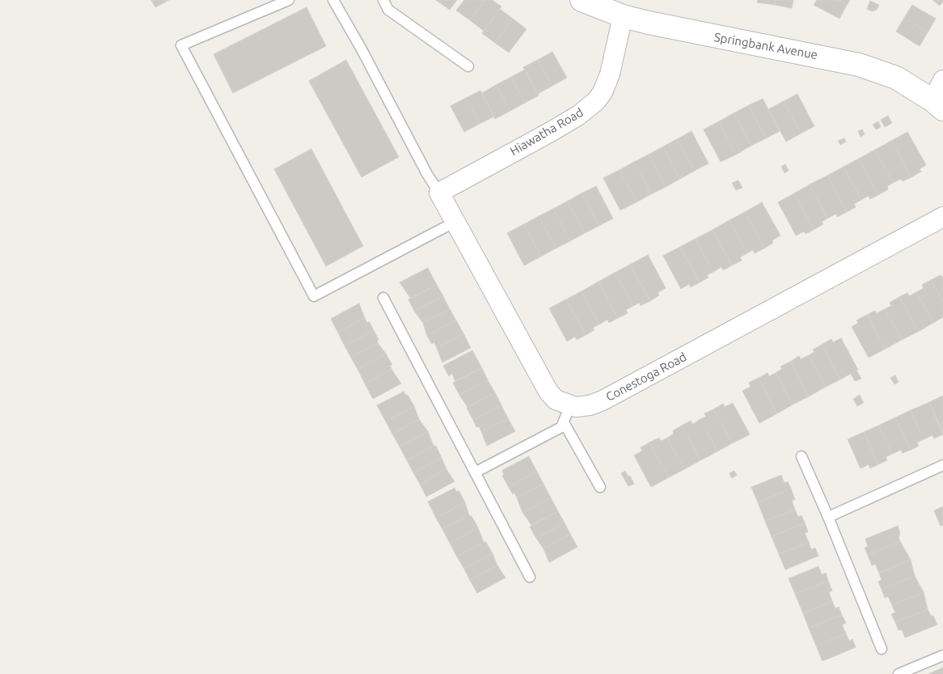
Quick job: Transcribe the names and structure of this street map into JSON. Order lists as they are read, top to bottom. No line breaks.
{"streets":{"main road":["Springbank Avenue"],"street":["Hiawatha Road","Conestoga Road"]},"crossings":[["Springbank Avenue","Hiawatha Road"],["Hiawatha Road","Conestoga Road"]]}
